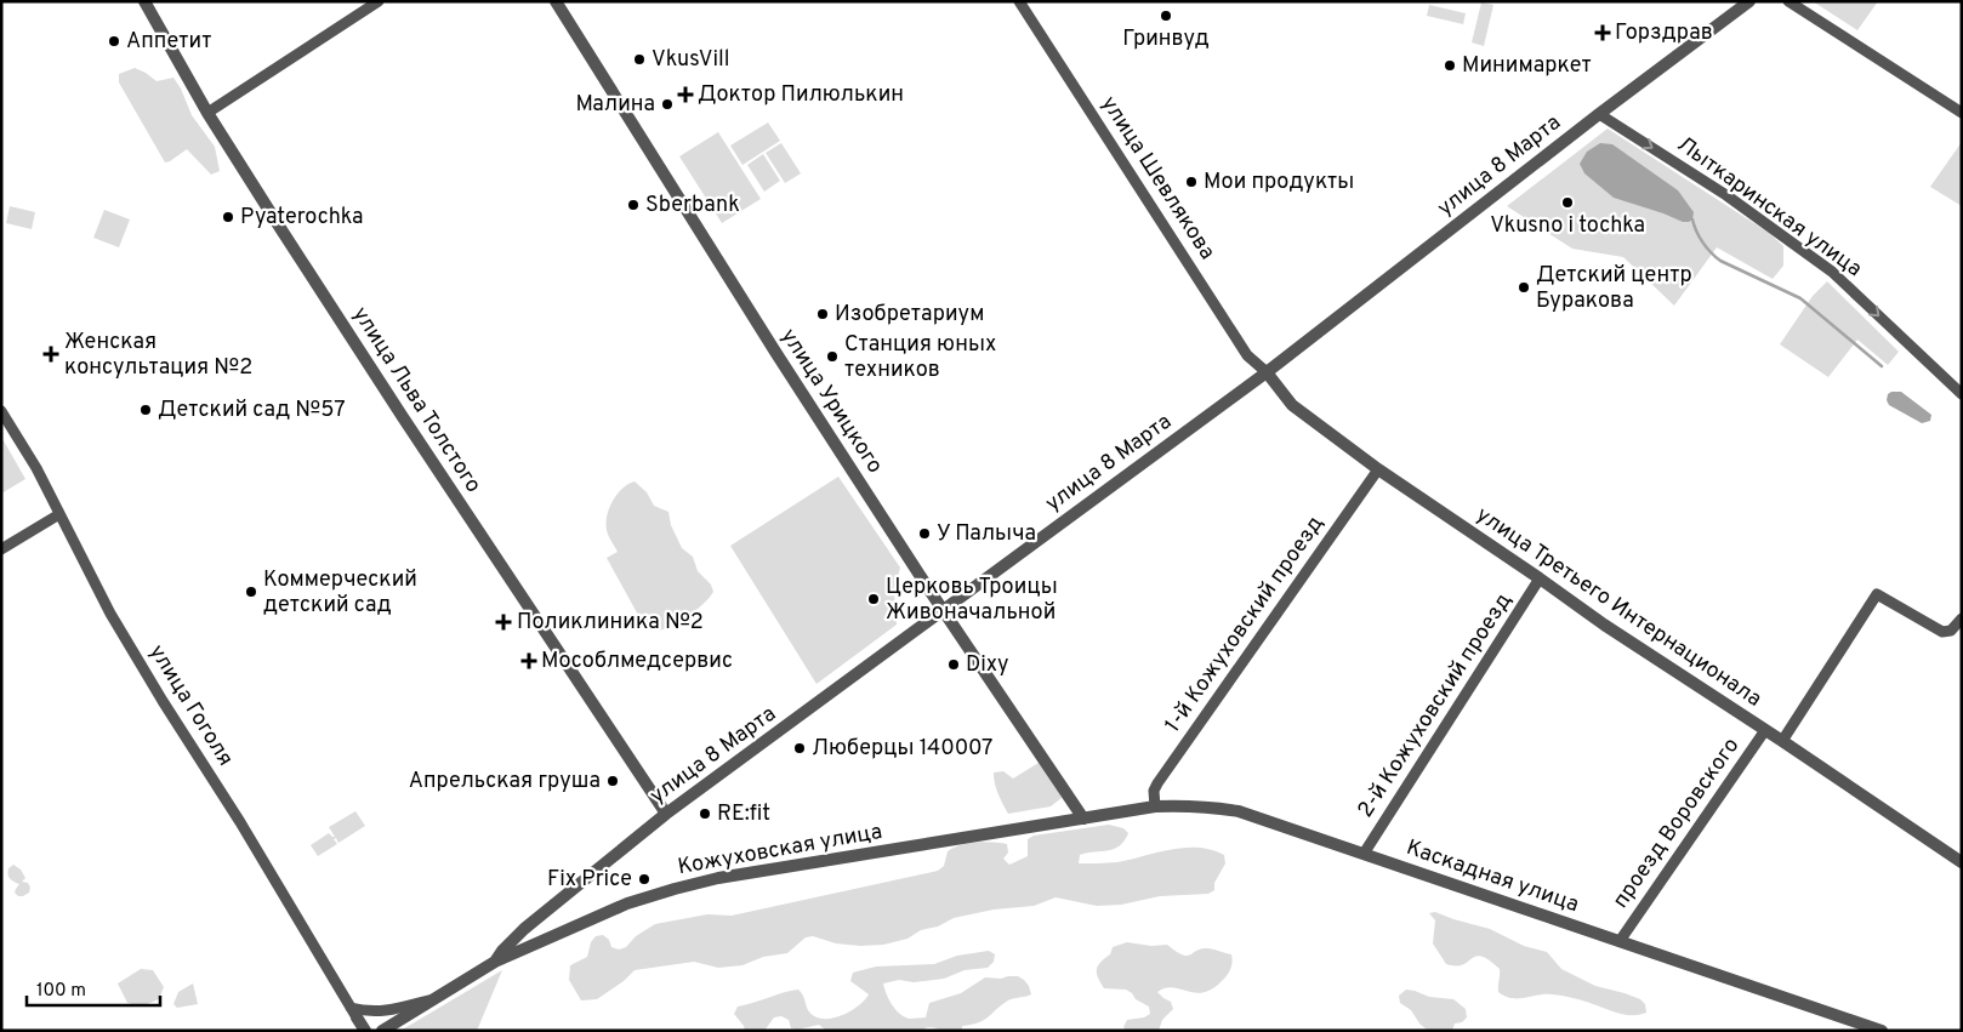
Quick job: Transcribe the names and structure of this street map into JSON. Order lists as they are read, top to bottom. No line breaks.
{"streets":{"street":["улица 8 Марта","улица Шевлякова","Лыткаринская улица","улица Льва Толстого","улица Урицкого","улица Третьего Интернационала","1-й Кожуховский проезд","улица Гоголя","2-й Кожуховский проезд","проезд Воровского","Кожуховская улица","Каскадная улица"]},"crossings":[["улица 8 Марта","улица Шевлякова"],["улица 8 Марта","Лыткаринская улица"],["улица 8 Марта","улица Льва Толстого"],["улица 8 Марта","улица Урицкого"],["улица 8 Марта","улица Третьего Интернационала"],["улица 8 Марта","Кожуховская улица"],["улица Шевлякова","улица Третьего Интернационала"],["улица Урицкого","Кожуховская улица"],["улица Урицкого","Каскадная улица"],["улица Третьего Интернационала","1-й Кожуховский проезд"],["улица Третьего Интернационала","2-й Кожуховский проезд"],["улица Третьего Интернационала","проезд Воровского"],["1-й Кожуховский проезд","Каскадная улица"],["2-й Кожуховский проезд","Каскадная улица"],["проезд Воровского","Каскадная улица"],["Кожуховская улица","Каскадная улица"]],"one_way":["Лыткаринская улица"],"places":{"other":["Гринвуд","Аппетит","VkusVill","Минимаркет","Малина","Мои продукты","Vkusno i tochka","Sberbank","Pyaterochka","Детский центр Буракова","Изобретариум","Станция юных техников","Детский сад №57","У Палыча","Коммерческий детский сад","Церковь Троицы Живоначальной","Dixy","Люберцы 140007","Апрельская груша","RE:fit","Fix Price"],"health":["Горздрав","Доктор Пилюлькин","Женская консультация №2","Поликлиника №2","Мособлмедсервис"]},"scale_bar":"100 m"}
